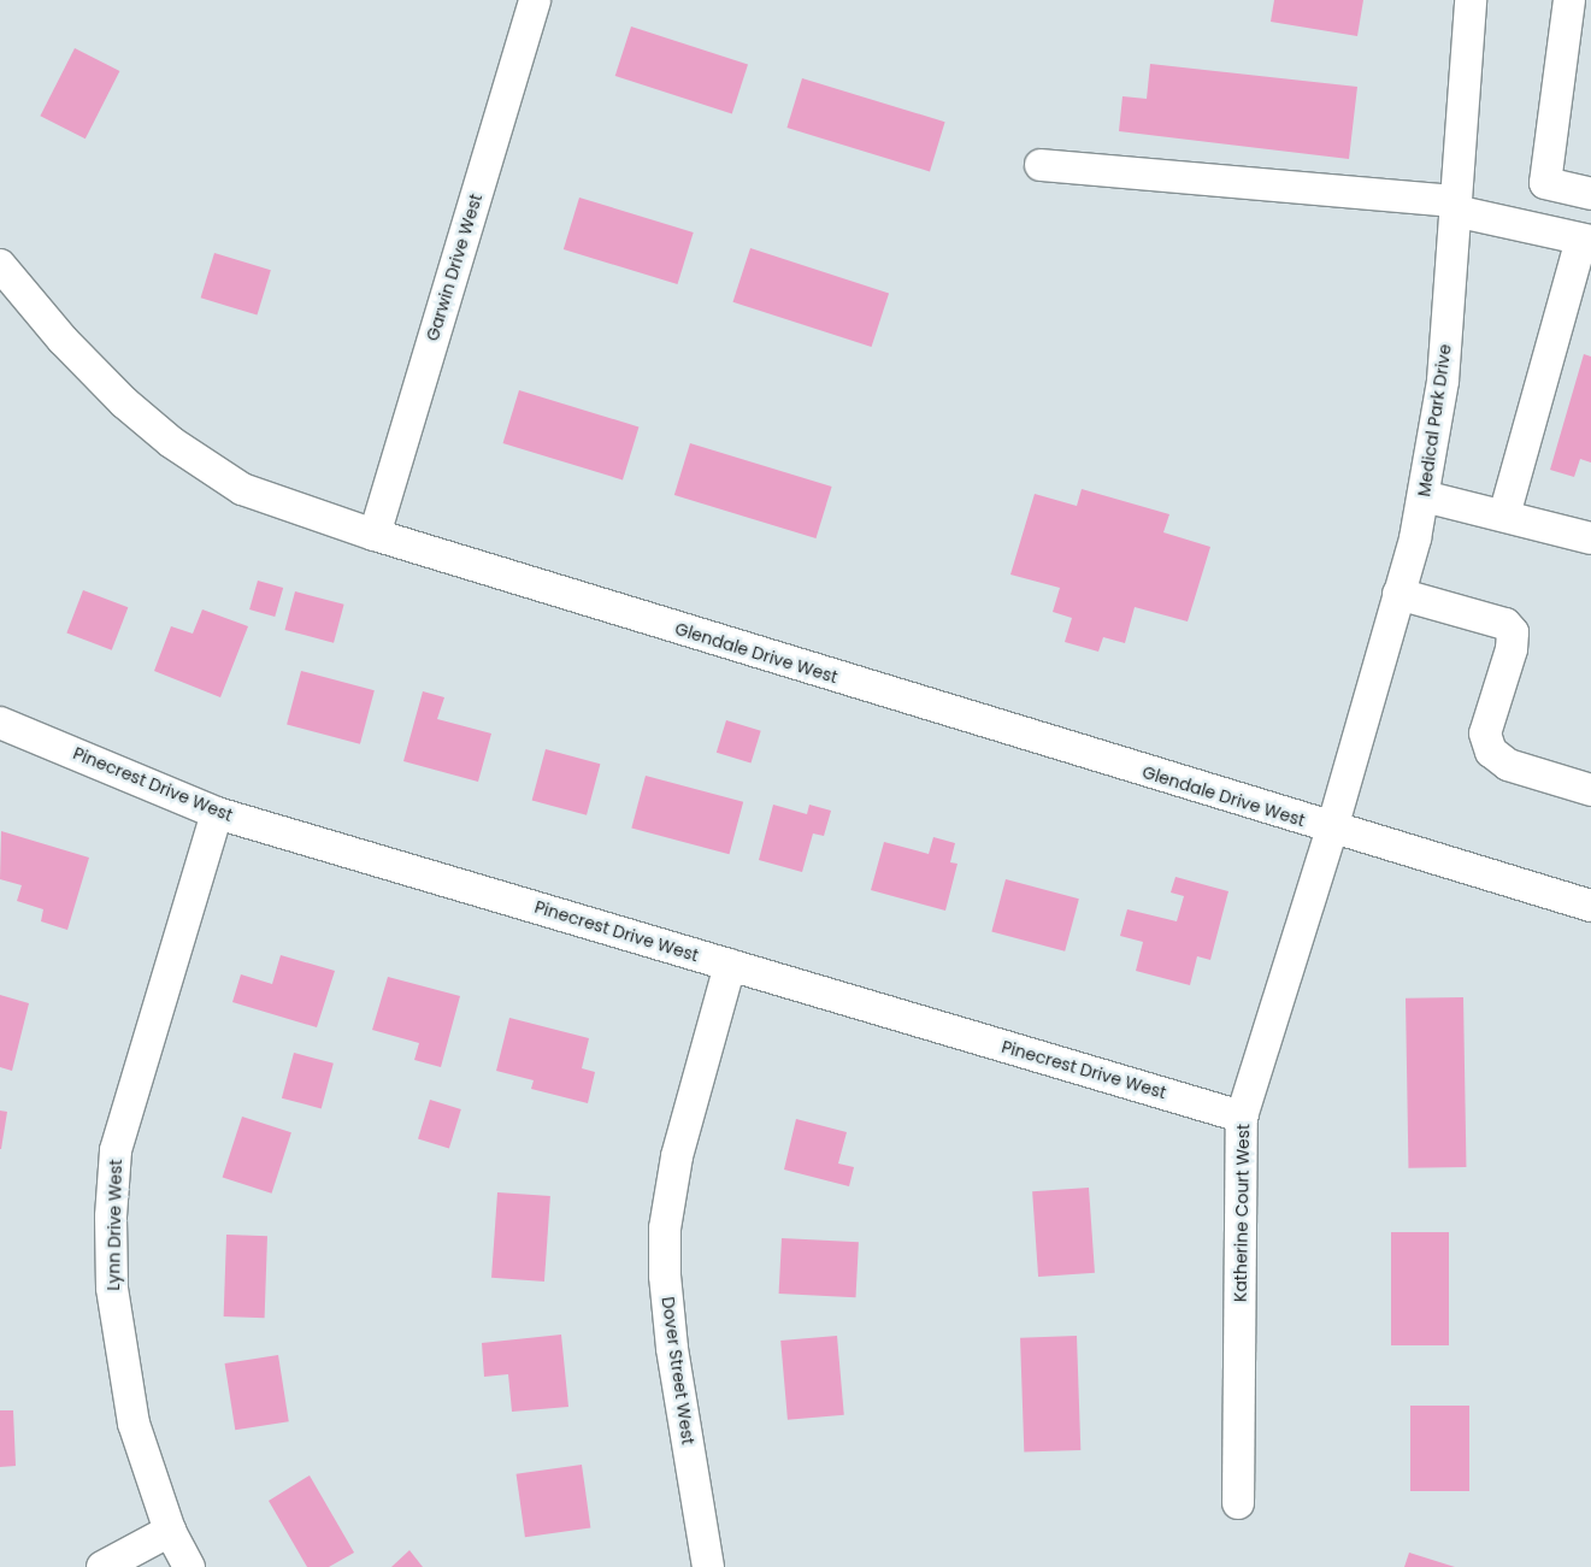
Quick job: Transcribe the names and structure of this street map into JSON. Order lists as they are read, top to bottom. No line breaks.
{"streets":{"street":["Garwin Drive West","Medical Park Drive","Glendale Drive West","Pinecrest Drive West","Katherine Court West","Lynn Drive West","Dover Street West"]},"crossings":[["Garwin Drive West","Glendale Drive West"],["Medical Park Drive","Glendale Drive West"],["Medical Park Drive","Katherine Court West"],["Glendale Drive West","Katherine Court West"],["Pinecrest Drive West","Katherine Court West"],["Pinecrest Drive West","Lynn Drive West"],["Pinecrest Drive West","Dover Street West"]]}
